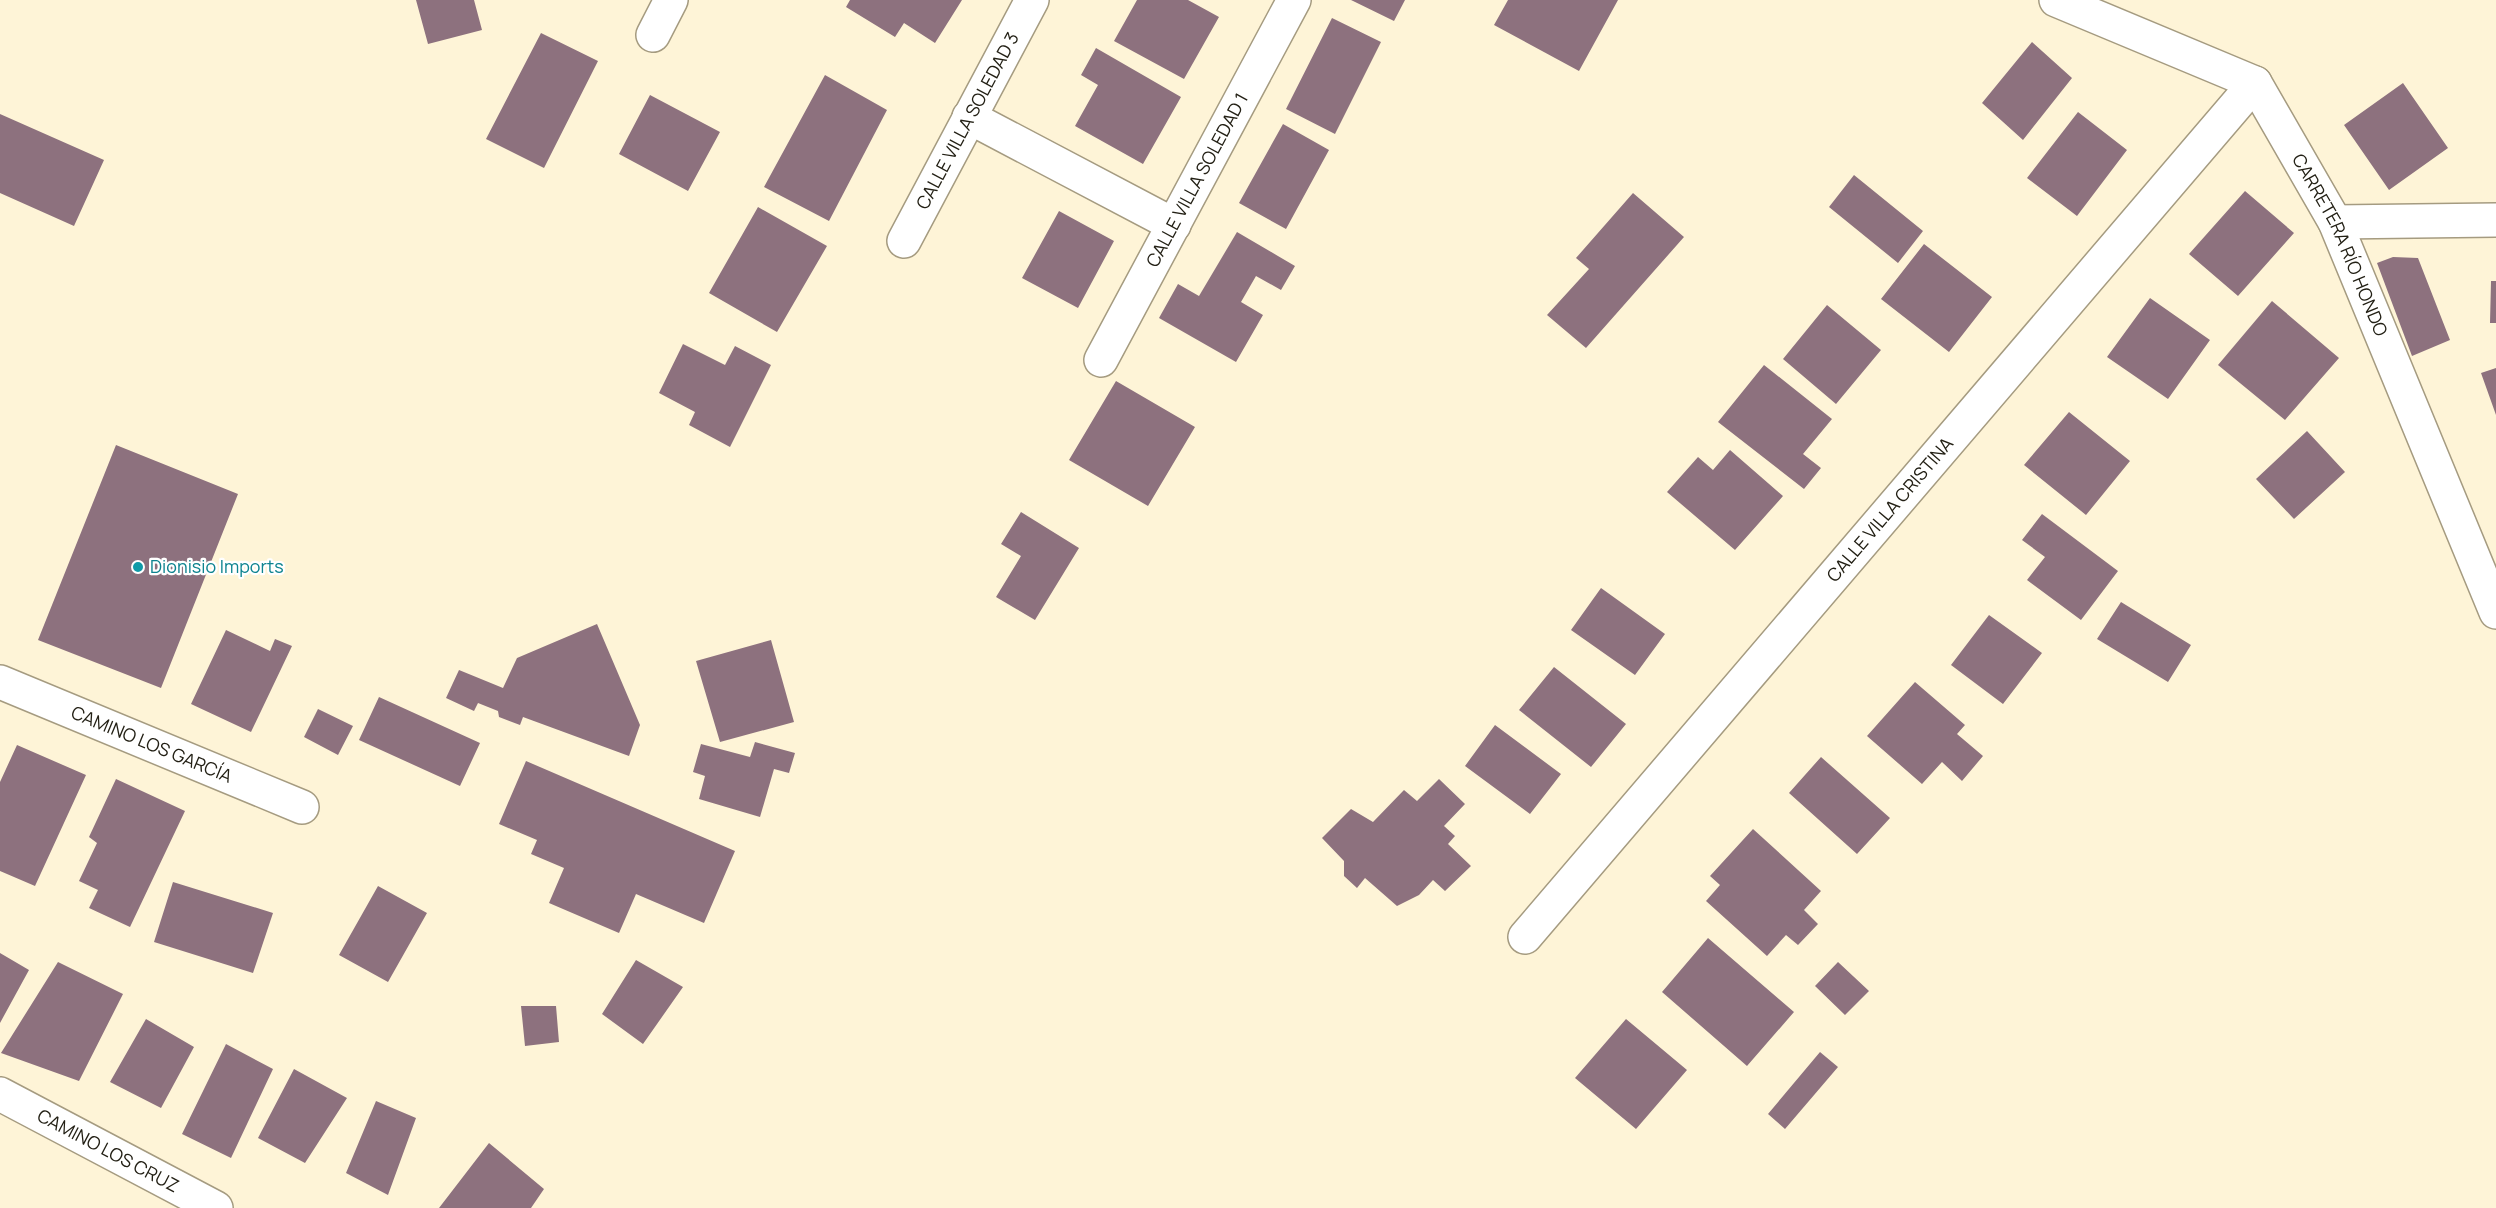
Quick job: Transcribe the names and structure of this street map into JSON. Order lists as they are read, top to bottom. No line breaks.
{"streets":{"street":["CALLE VILLA SOLEDAD 3","CALLE VILLA SOLEDAD 1","CARRETERA RÍO HONDO","CALLE VILLA CRISTINA","CAMINO LOS GARCÍA","CAMINO LOS CRUZ"]},"crossings":[["CARRETERA RÍO HONDO","CALLE VILLA CRISTINA"]],"places":["Dionisio Imports"]}
